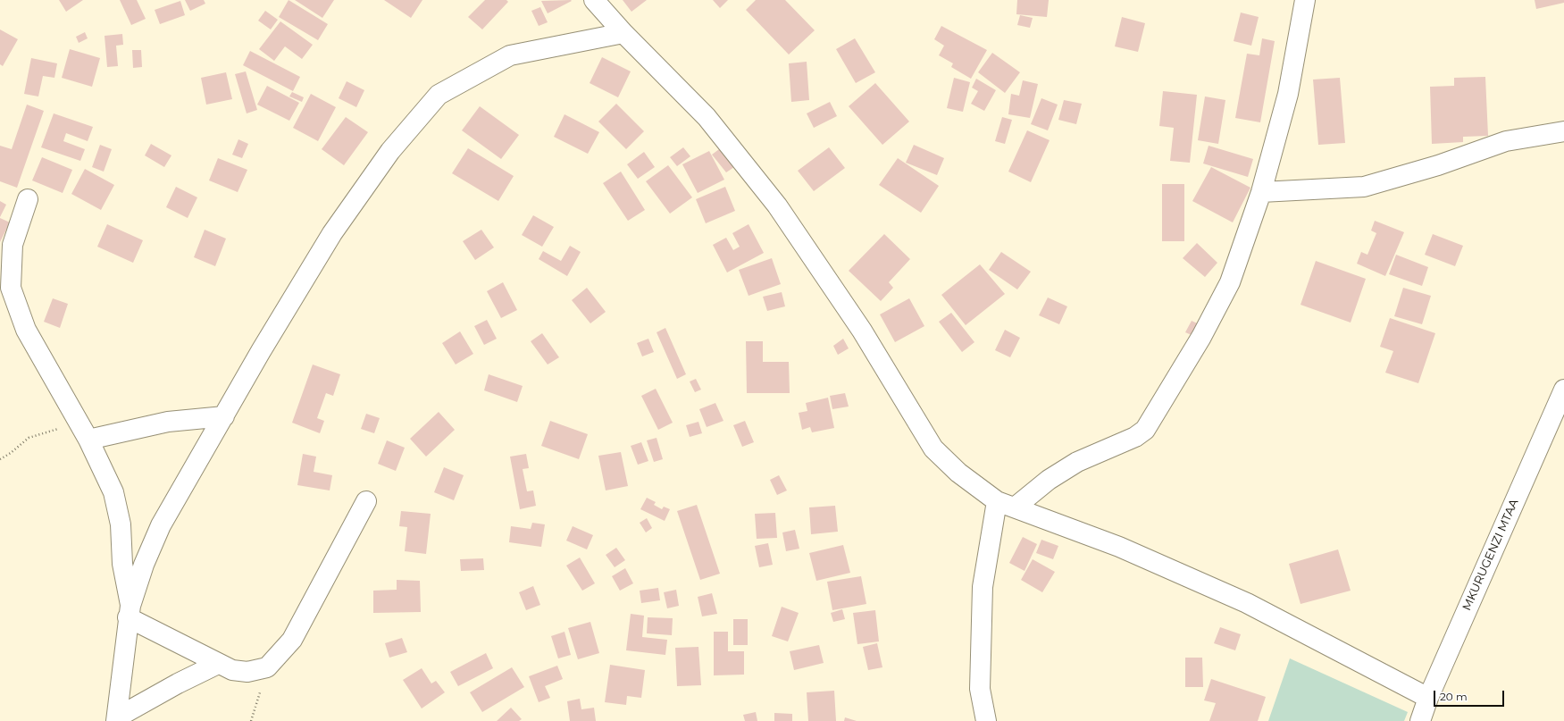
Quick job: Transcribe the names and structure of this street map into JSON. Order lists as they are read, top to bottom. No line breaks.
{"streets":{"street":["MKURUGENZI MTAA"]},"scale_bar":"20 m"}
